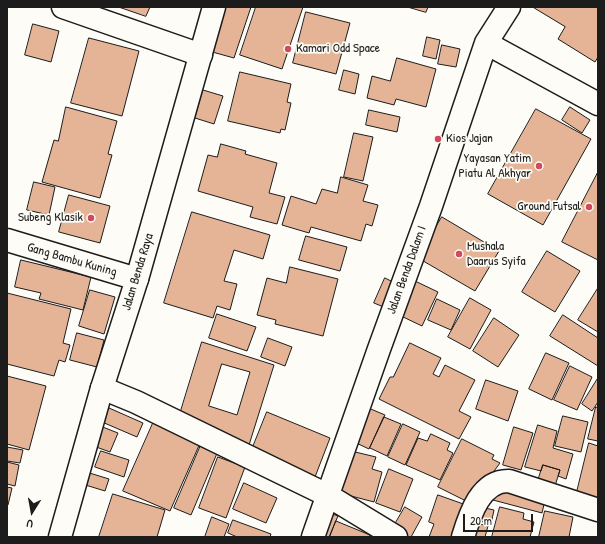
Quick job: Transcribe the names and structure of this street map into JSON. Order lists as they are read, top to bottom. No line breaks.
{"streets":{"street":["Gang Bambu Kuning","Jalan Benda Dalam I","Jalan Benda Raya"]},"crossings":[["Gang Bambu Kuning","Jalan Benda Raya"]],"places":["Kamari Odd Space","Kios Jajan","Yayasan Yatim Piatu Al Akhyar","Ground Futsal","Subeng Klasik","Mushala Daarus Syifa"],"scale_bar":"20 m","north":"bottom"}
